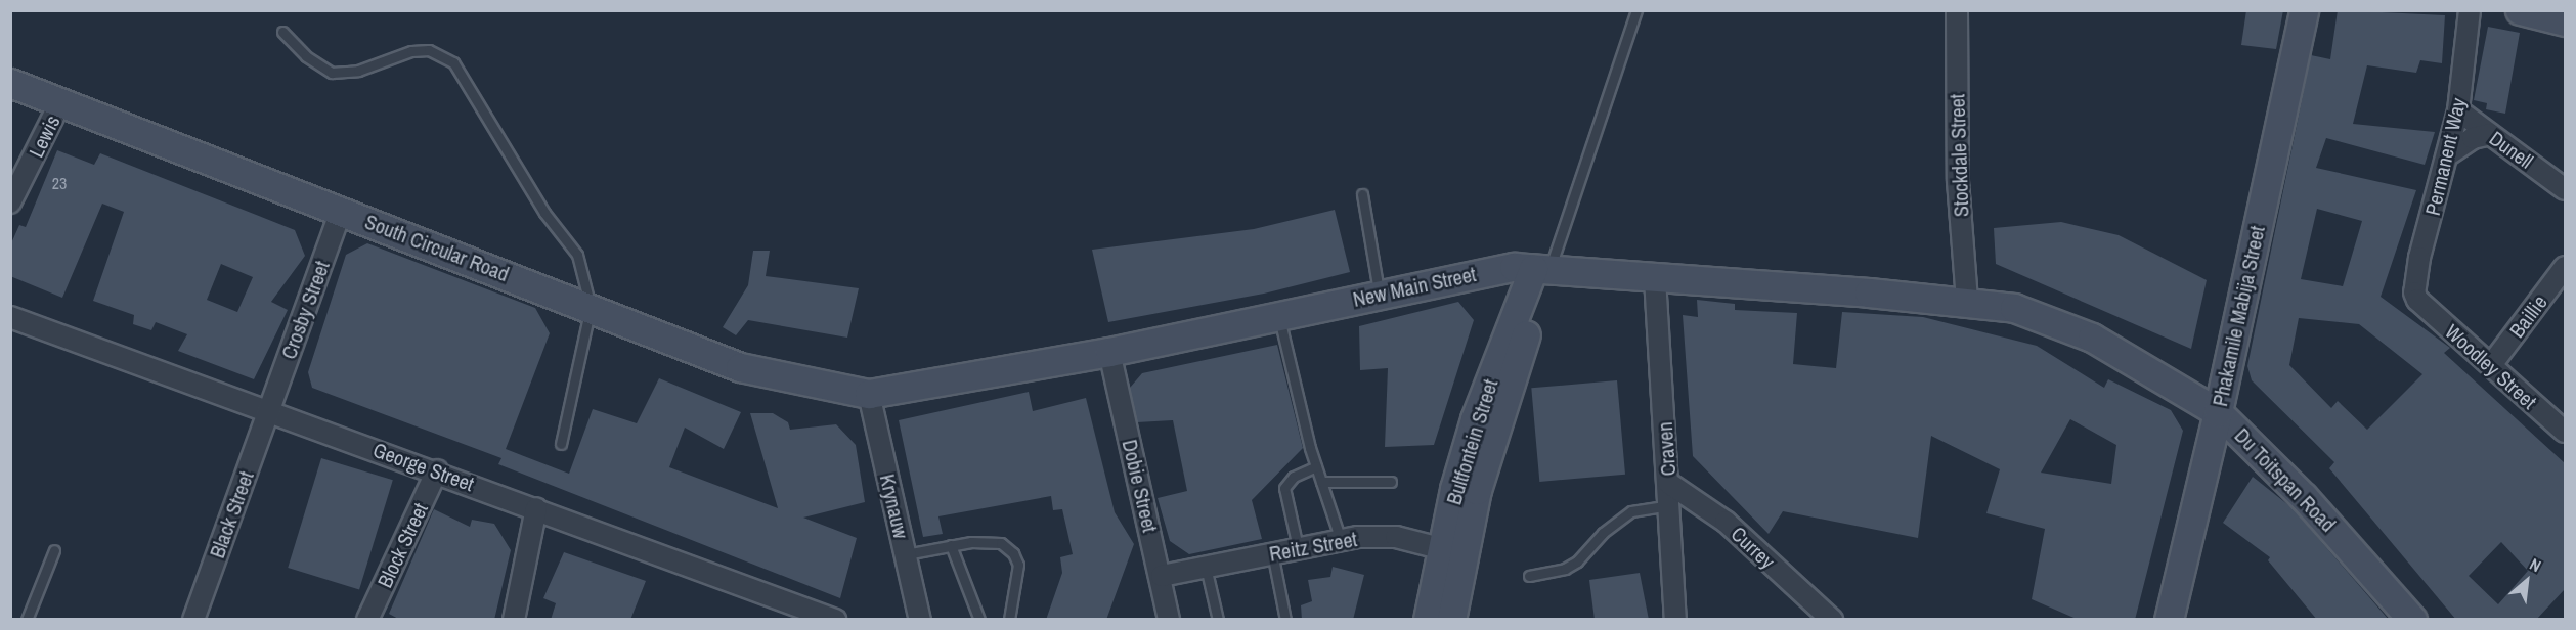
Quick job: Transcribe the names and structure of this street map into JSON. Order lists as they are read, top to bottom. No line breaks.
{"streets":{"street":["Lewis","Dunell","Stockdale Street","Permanent Way","South Circular Road","New Main Street","Crosby Street","Phakamile Mabija Street","Baillie","Woodley Street","Bultfontein Street","Craven","George Street","Du Toitspan Road","Dobie Street","Krynauw","Black Street","Block Street","Reitz Street","Currey"]},"crossings":[["Lewis","South Circular Road"],["Dunell","Permanent Way"],["Stockdale Street","New Main Street"],["Stockdale Street","Du Toitspan Road"],["Permanent Way","Woodley Street"],["South Circular Road","New Main Street"],["South Circular Road","Crosby Street"],["South Circular Road","Krynauw"],["New Main Street","Bultfontein Street"],["New Main Street","Craven"],["New Main Street","Du Toitspan Road"],["New Main Street","Dobie Street"],["New Main Street","Krynauw"],["Crosby Street","George Street"],["Crosby Street","Black Street"],["Phakamile Mabija Street","Du Toitspan Road"],["Baillie","Woodley Street"],["Bultfontein Street","Reitz Street"],["Craven","Currey"],["George Street","Black Street"],["George Street","Block Street"],["Dobie Street","Reitz Street"]],"house_numbers":["23"],"north":"top right"}
